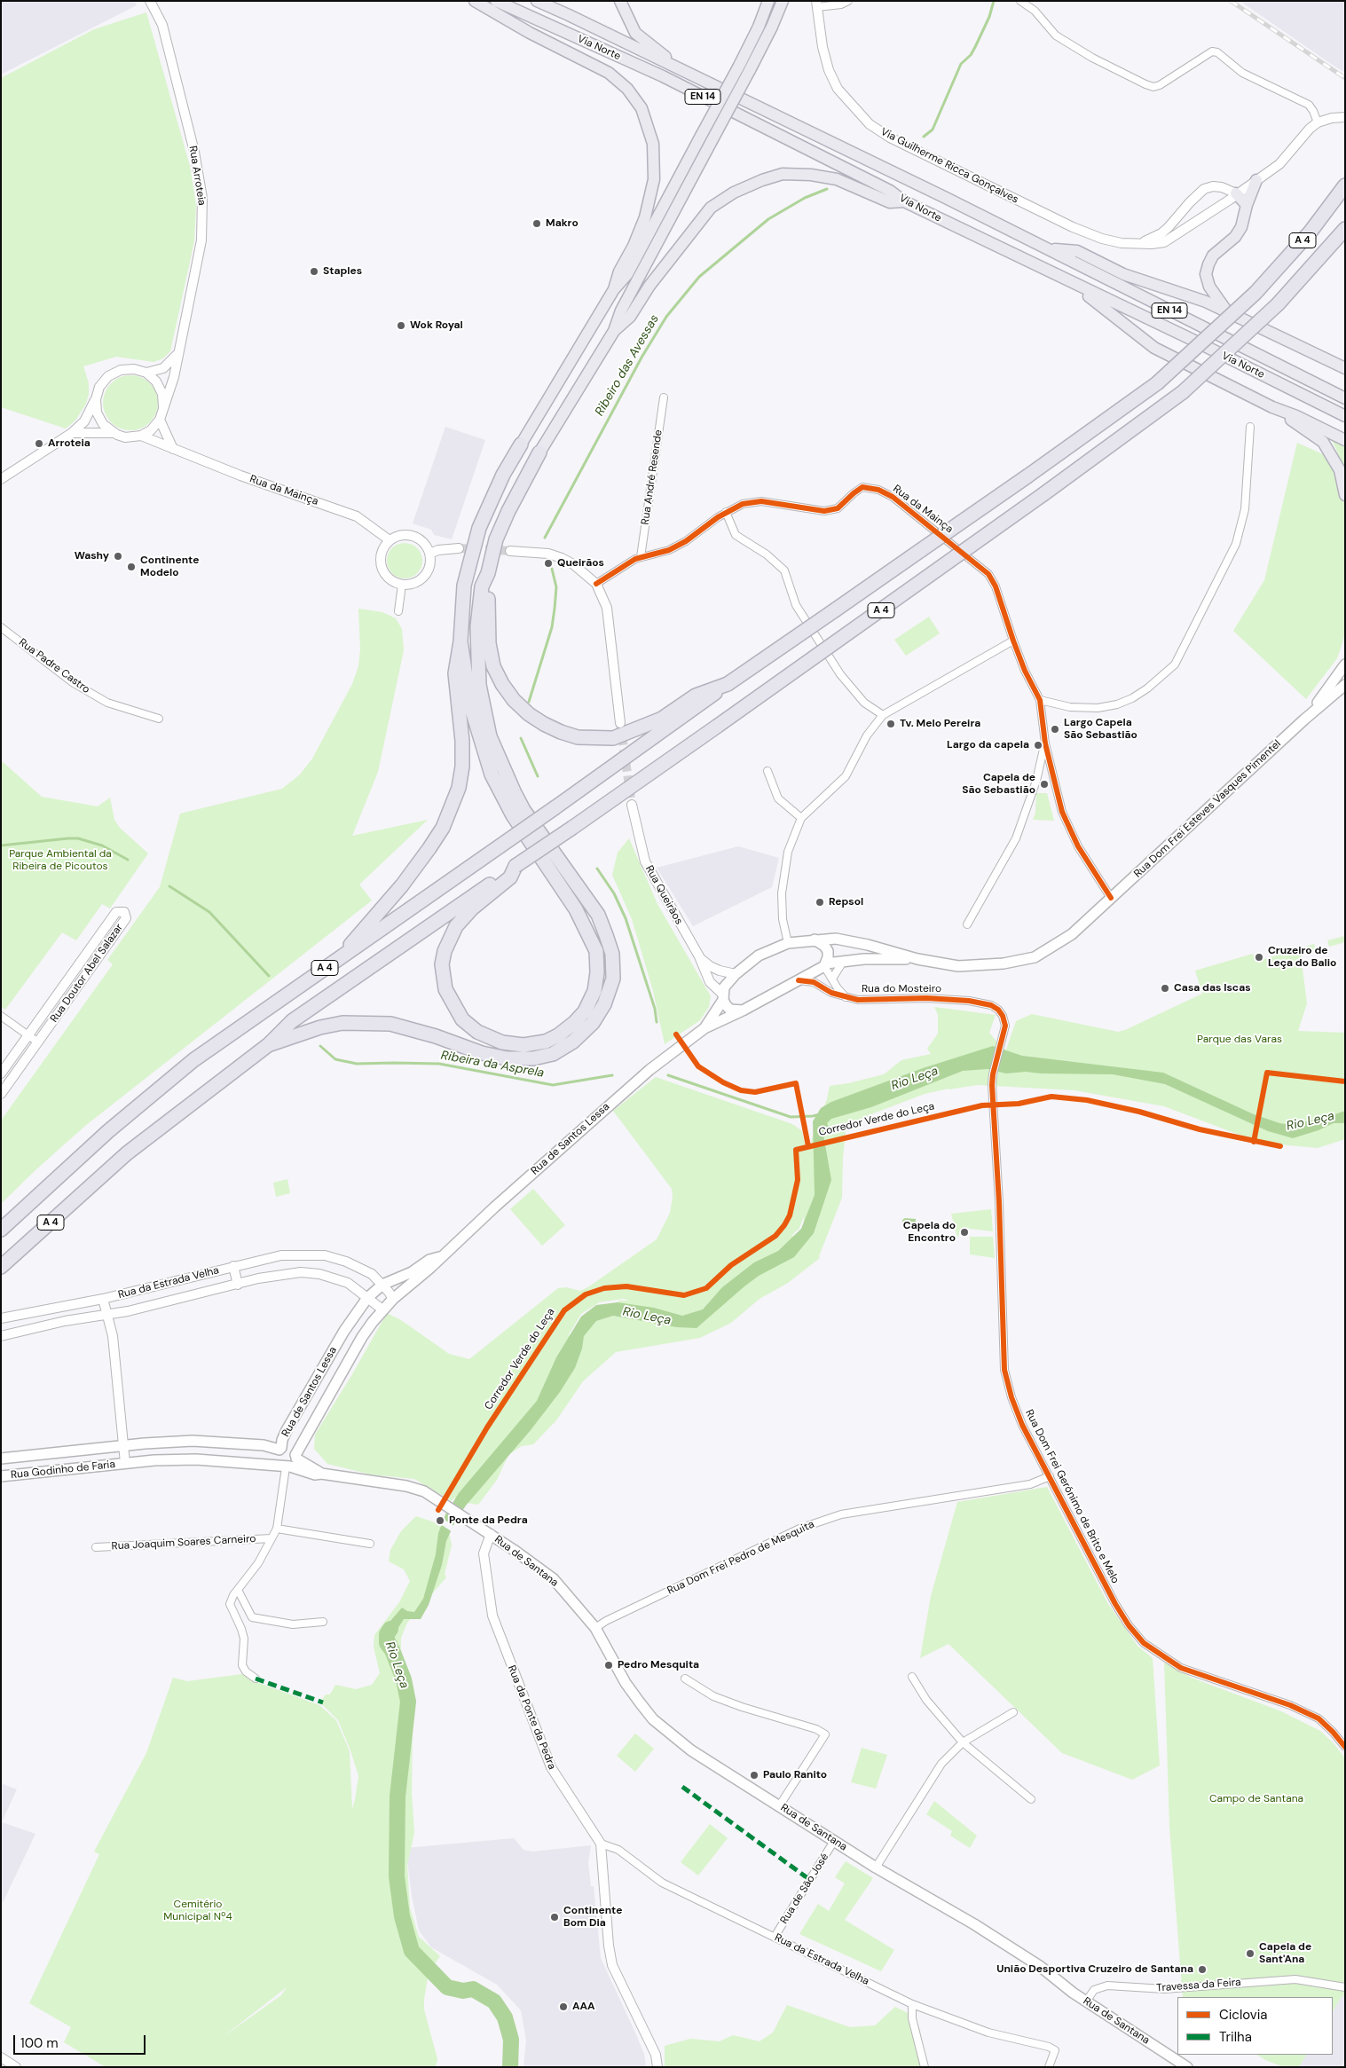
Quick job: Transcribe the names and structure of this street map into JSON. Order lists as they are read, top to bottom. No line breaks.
{"streets":{"highway":["Via Norte","EN 14","A 4"],"main road":["Rua Dom Frei Esteves Vasques Pimentel","Rua de Santos Lessa","Rua Godinho de Faria","Rua de Santana"],"street":["Via Guilherme Ricca Gonçalves","Rua Arroteia","Rua André Resende","Rua da Mainça","Rua Padre Castro","Rua Queirãos","Rua Doutor Abel Salazar","Rua do Mosteiro","Rua da Estrada Velha","Rua Dom Frei Gerónimo de Brito e Melo","Rua Joaquim Soares Carneiro","Rua Dom Frei Pedro de Mesquita","Rua da Ponte da Pedra","Rua de São José","Travessa da Feira"],"cycle path":["Corredor Verde do Leça"]},"crossings":[["Rua Arroteia","Rua da Mainça"],["Rua André Resende","Rua da Mainça"],["Rua Dom Frei Esteves Vasques Pimentel","Rua de Santos Lessa"],["Rua Queirãos","Rua de Santos Lessa"],["Rua do Mosteiro","Rua de Santos Lessa"],["Rua do Mosteiro","Rua Dom Frei Gerónimo de Brito e Melo"],["Rua de Santos Lessa","Rua da Estrada Velha"],["Rua de Santos Lessa","Rua Godinho de Faria"],["Rua da Estrada Velha","Rua da Ponte da Pedra"],["Rua da Estrada Velha","Rua de São José"],["Rua Godinho de Faria","Rua de Santana"],["Rua Godinho de Faria","Rua da Ponte da Pedra"],["Rua Dom Frei Gerónimo de Brito e Melo","Rua Dom Frei Pedro de Mesquita"],["Rua Dom Frei Pedro de Mesquita","Rua de Santana"],["Rua de Santana","Rua da Ponte da Pedra"],["Rua de Santana","Rua de São José"],["Rua de Santana","Travessa da Feira"]],"water":["Ribeiro das Avessas","Ribeira da Asprela","Rio Leça"],"parks":["Parque Ambiental da Ribeira de Picoutos","Parque das Varas","Campo de Santana","Cemitério Municipal Nº4"],"places":["Makro","Staples","Wok Royal","Arroteia","Washy","Queirãos","Continente Modelo","Tv. Melo Pereira","Largo Capela São Sebastião","Largo da capela","Capela de São Sebastião","Repsol","Cruzeiro de Leça do Balio","Casa das Iscas","Capela do Encontro","Ponte da Pedra","Pedro Mesquita","Paulo Ranito","Continente Bom Dia","Capela de Sant'Ana","União Desportiva Cruzeiro de Santana","AAA"],"legend":["Ciclovia","Trilha"],"scale_bar":"100 m"}
